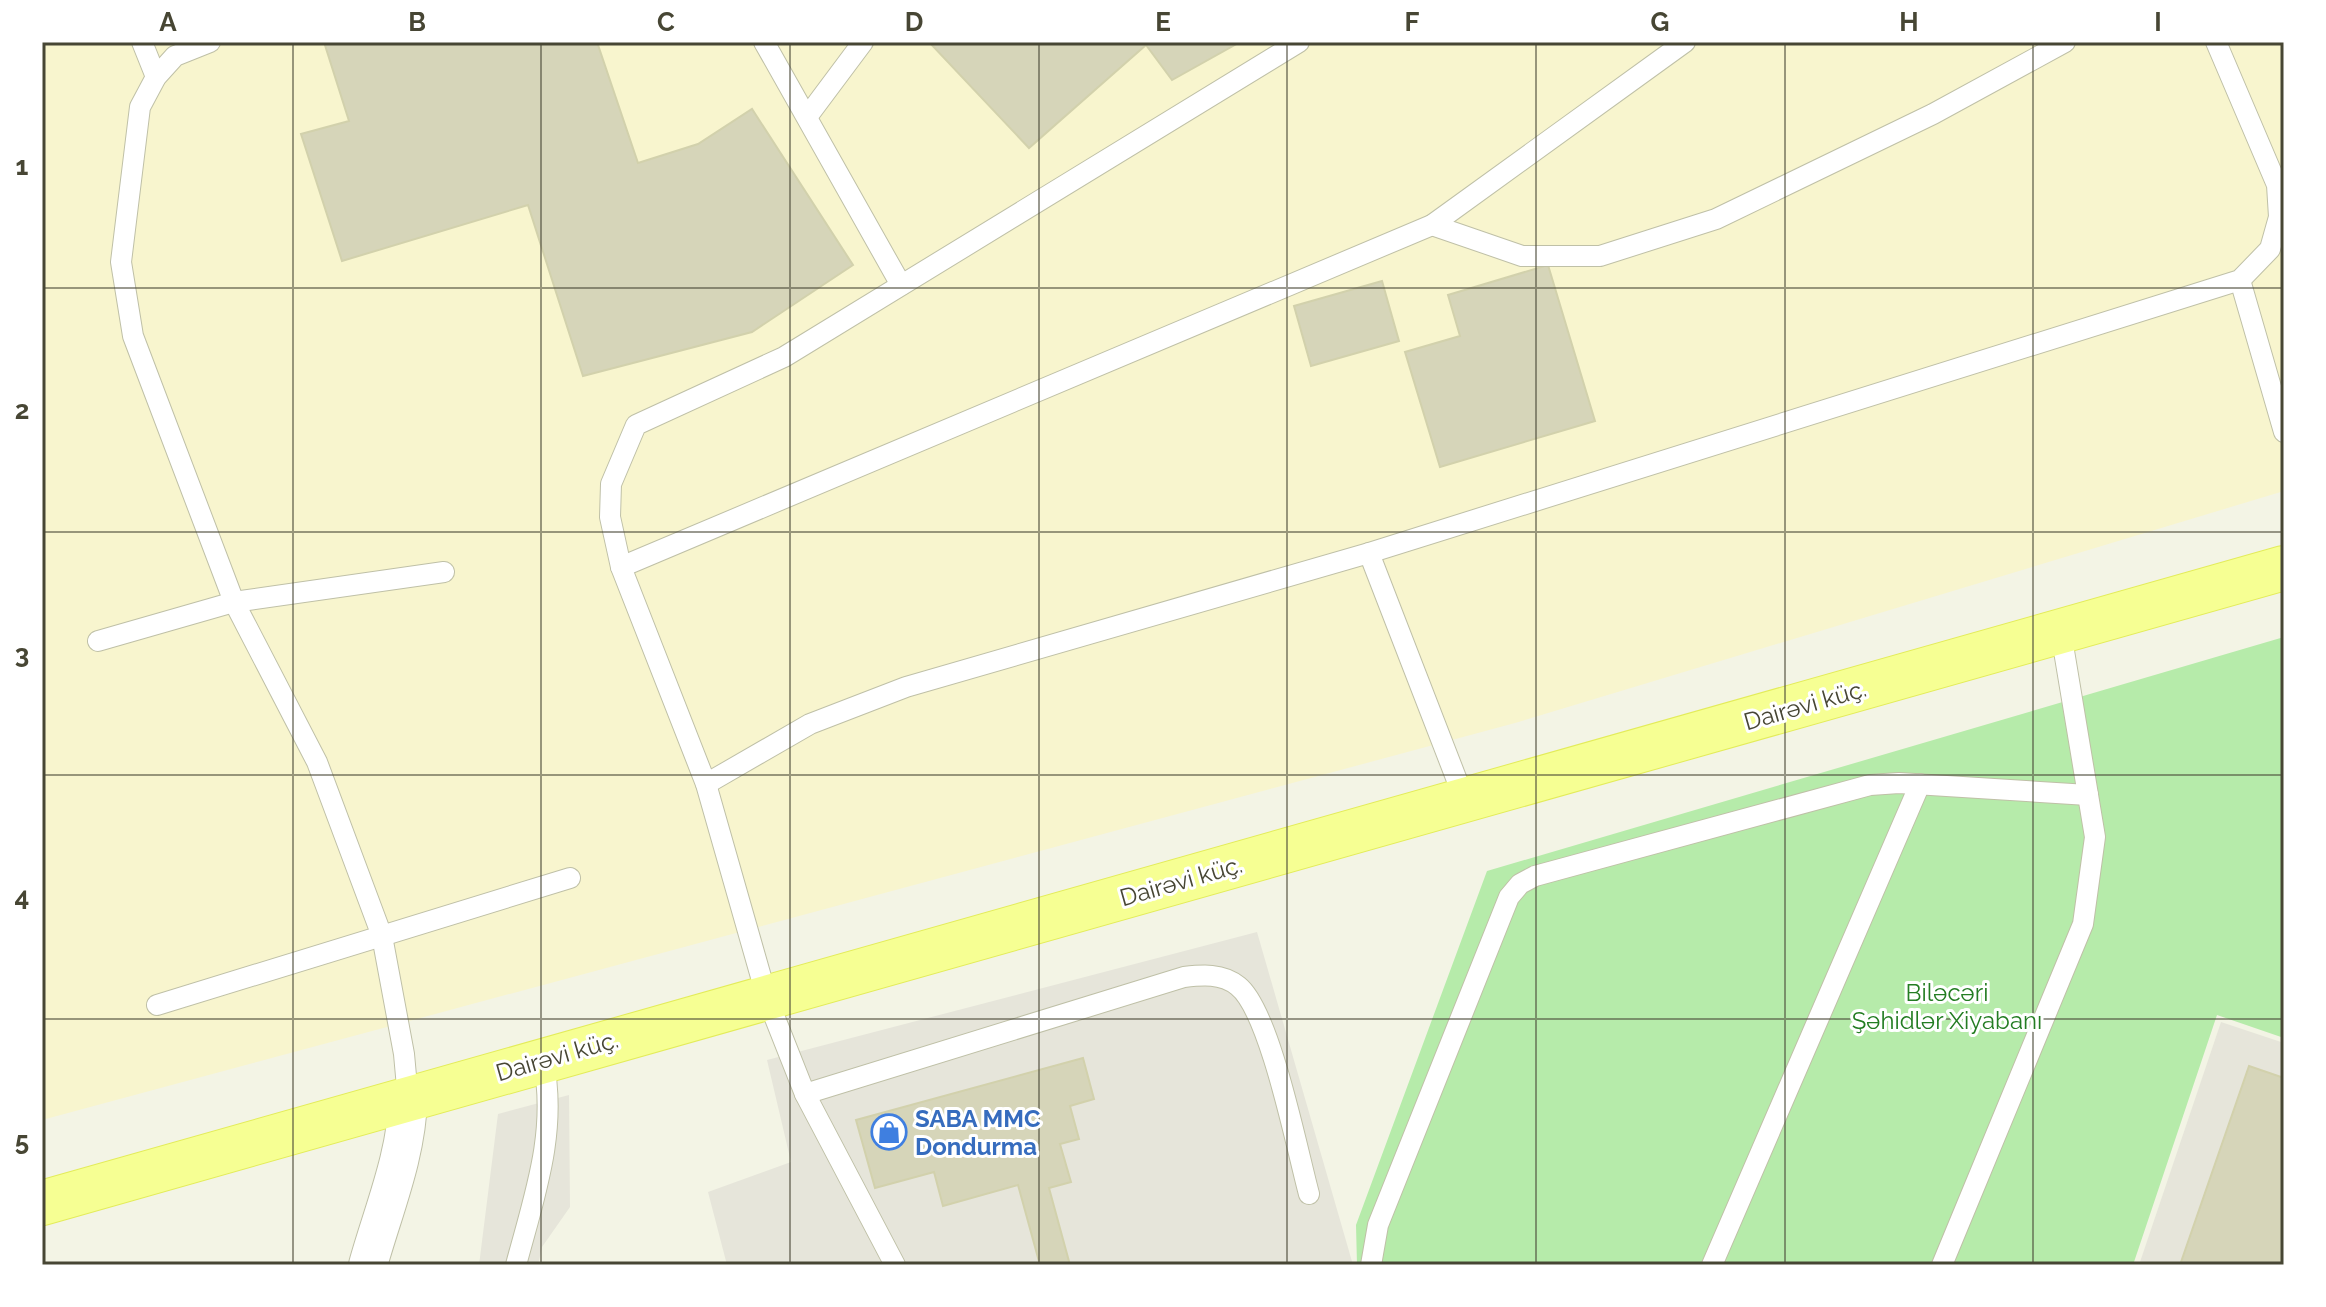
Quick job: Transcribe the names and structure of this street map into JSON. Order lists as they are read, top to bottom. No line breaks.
{"streets":{"main road":["Dairəvi küç."]},"parks":["Biləcəri Şəhidlər Xiyabanı"],"places":{"shop":["SABA MMC Dondurma"]},"grid":{"columns":["A","B","C","D","E","F","G","H","I"],"rows":["1","2","3","4","5"]}}
